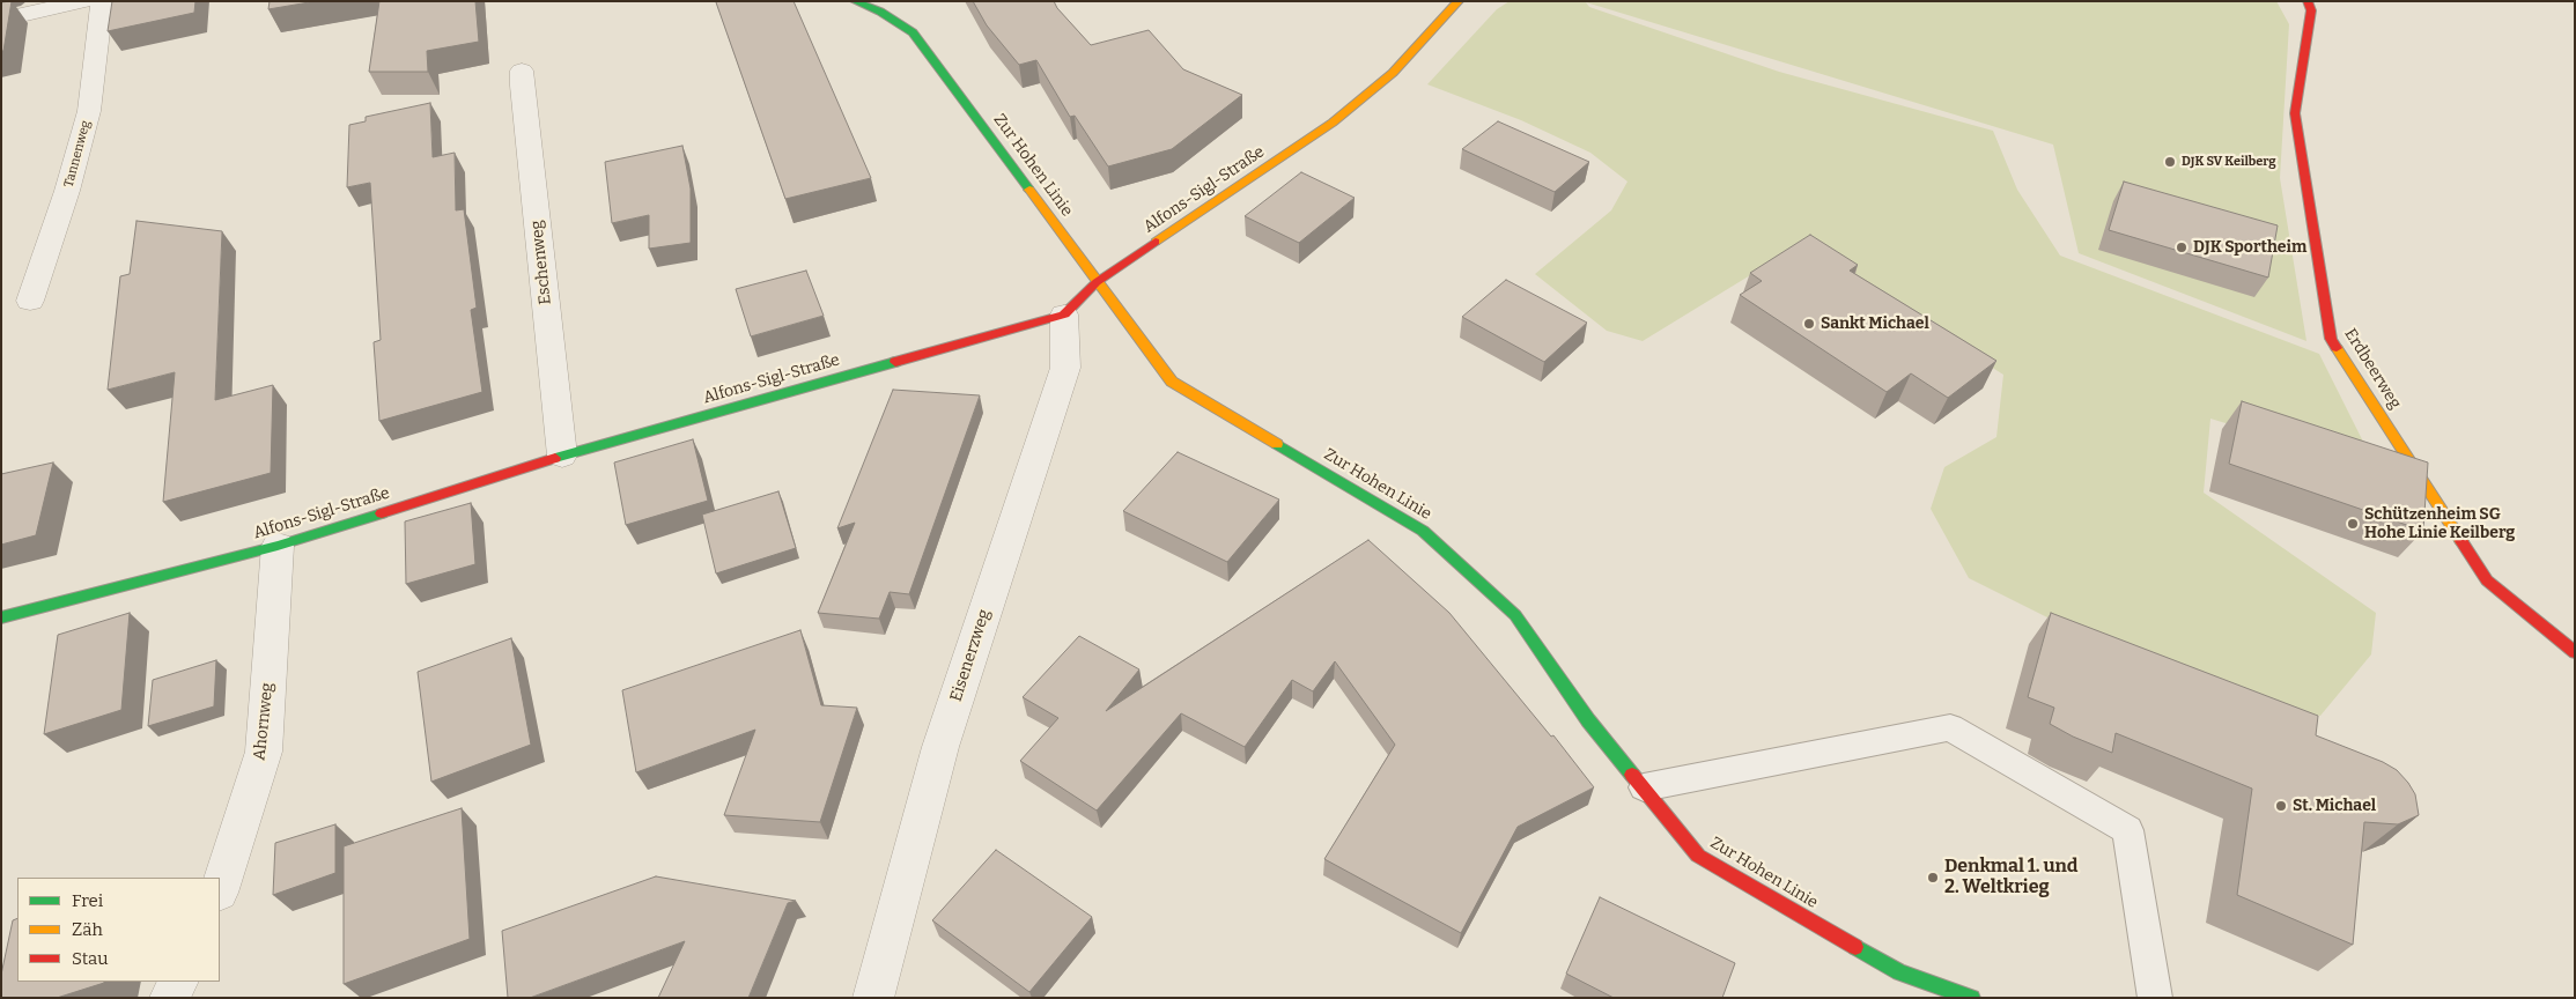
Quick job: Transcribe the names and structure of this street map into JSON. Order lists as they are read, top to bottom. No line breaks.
{"streets":{"street":["Tannenweg","Zur Hohen Linie","Alfons-Sigl-Straße","Eschenweg","Erdbeerweg","Eisenerzweg","Ahornweg"]},"crossings":[["Zur Hohen Linie","Alfons-Sigl-Straße"],["Alfons-Sigl-Straße","Eschenweg"],["Alfons-Sigl-Straße","Eisenerzweg"],["Alfons-Sigl-Straße","Ahornweg"]],"places":["DJK SV Keilberg","DJK Sportheim","Sankt Michael","Schützenheim SG Hohe Linie Keilberg","St. Michael","Denkmal 1. und 2. Weltkrieg"],"legend":["Frei","Zäh","Stau"]}
